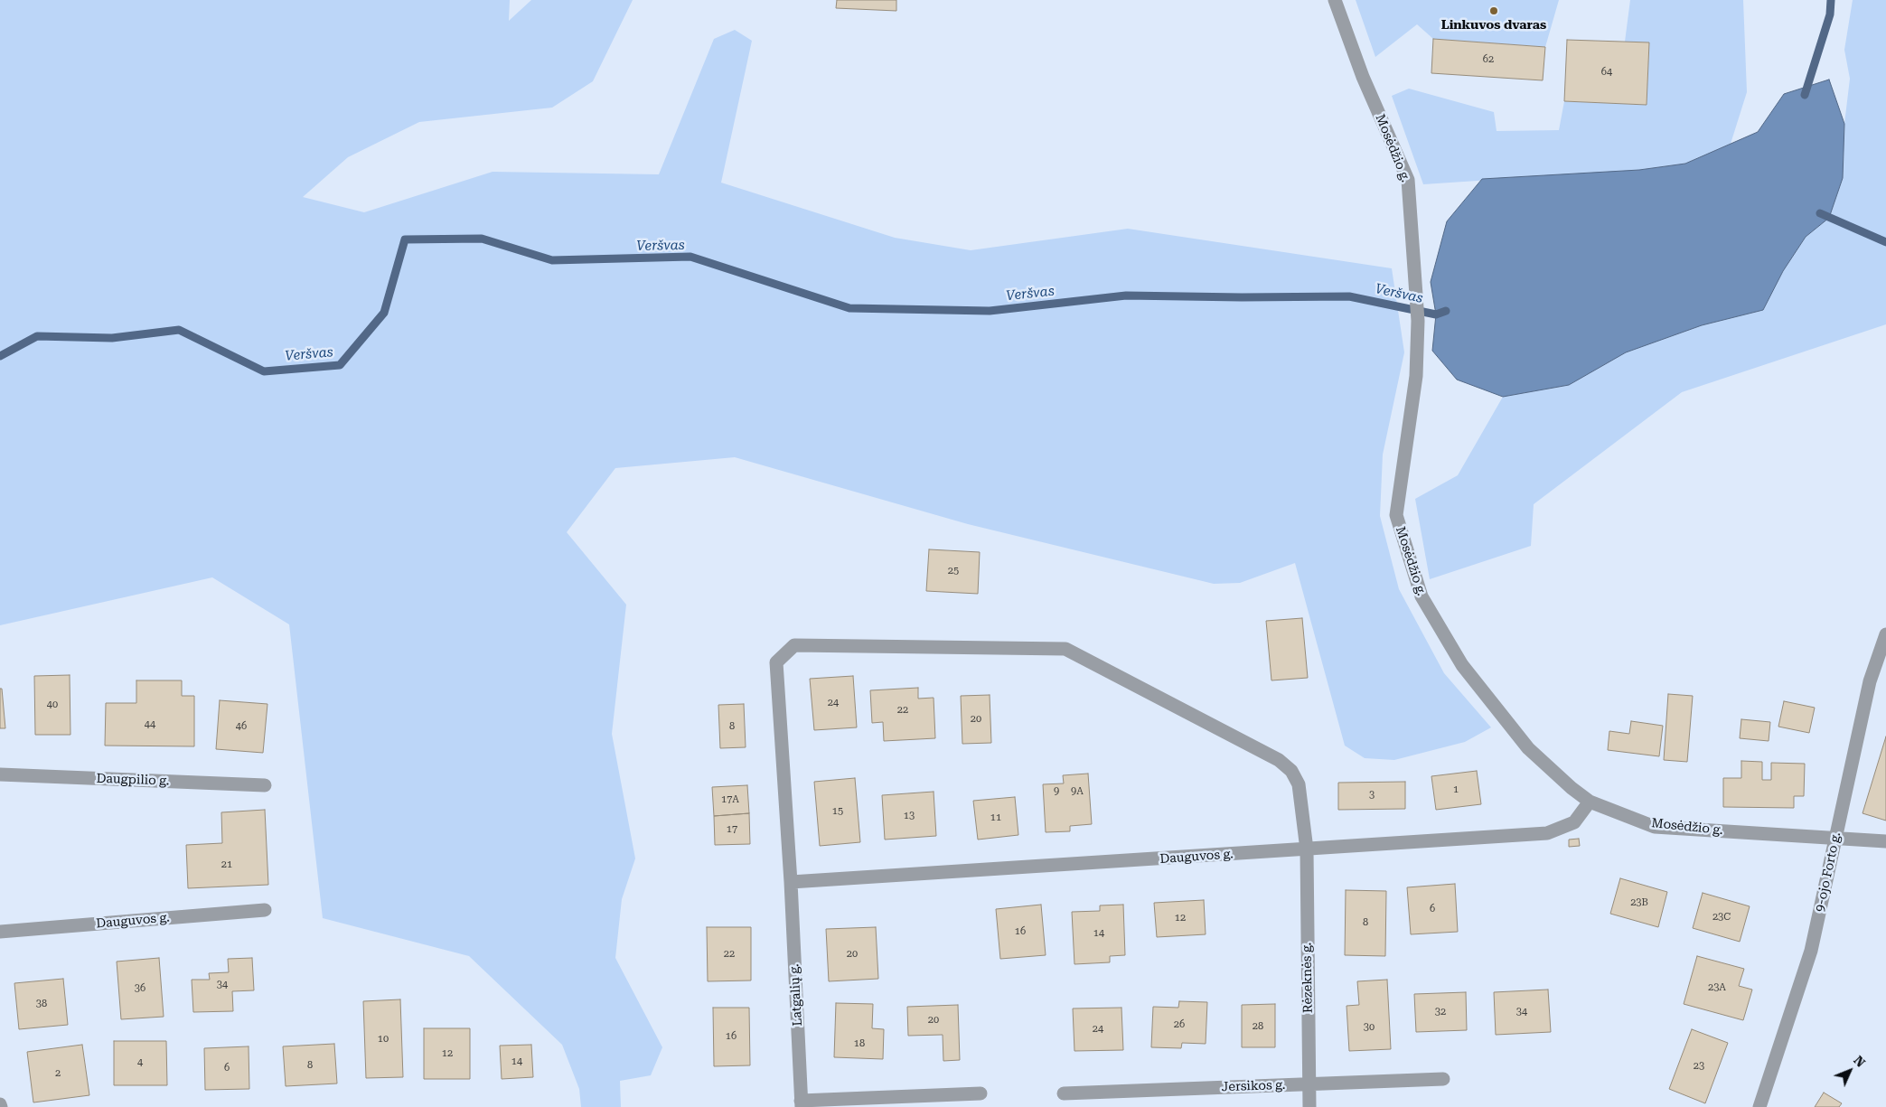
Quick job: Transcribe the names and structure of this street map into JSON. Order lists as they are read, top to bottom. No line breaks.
{"streets":{"street":["Mosėdžio g.","Daugpilio g.","Dauguvos g.","9-ojo Forto g.","Rėzeknės g.","Latgalių g.","Jersikos g."]},"crossings":[["Mosėdžio g.","Dauguvos g."],["Mosėdžio g.","9-ojo Forto g."],["Dauguvos g.","Rėzeknės g."],["Dauguvos g.","Latgalių g."],["Rėzeknės g.","Latgalių g."],["Rėzeknės g.","Jersikos g."]],"water":["Veršvas"],"places":["Linkuvos dvaras"],"house_numbers":["62","64","25","24","40","22","20","44","46","8","1","9","9A","3","17A","15","13","11","17","21","23B","6","23C","12","8","16","14","22","20","34","23A","36","38","32","34","20","26","28","30","24","16","10","18","12","14","4","8","23","6","2"],"north":"top right"}
